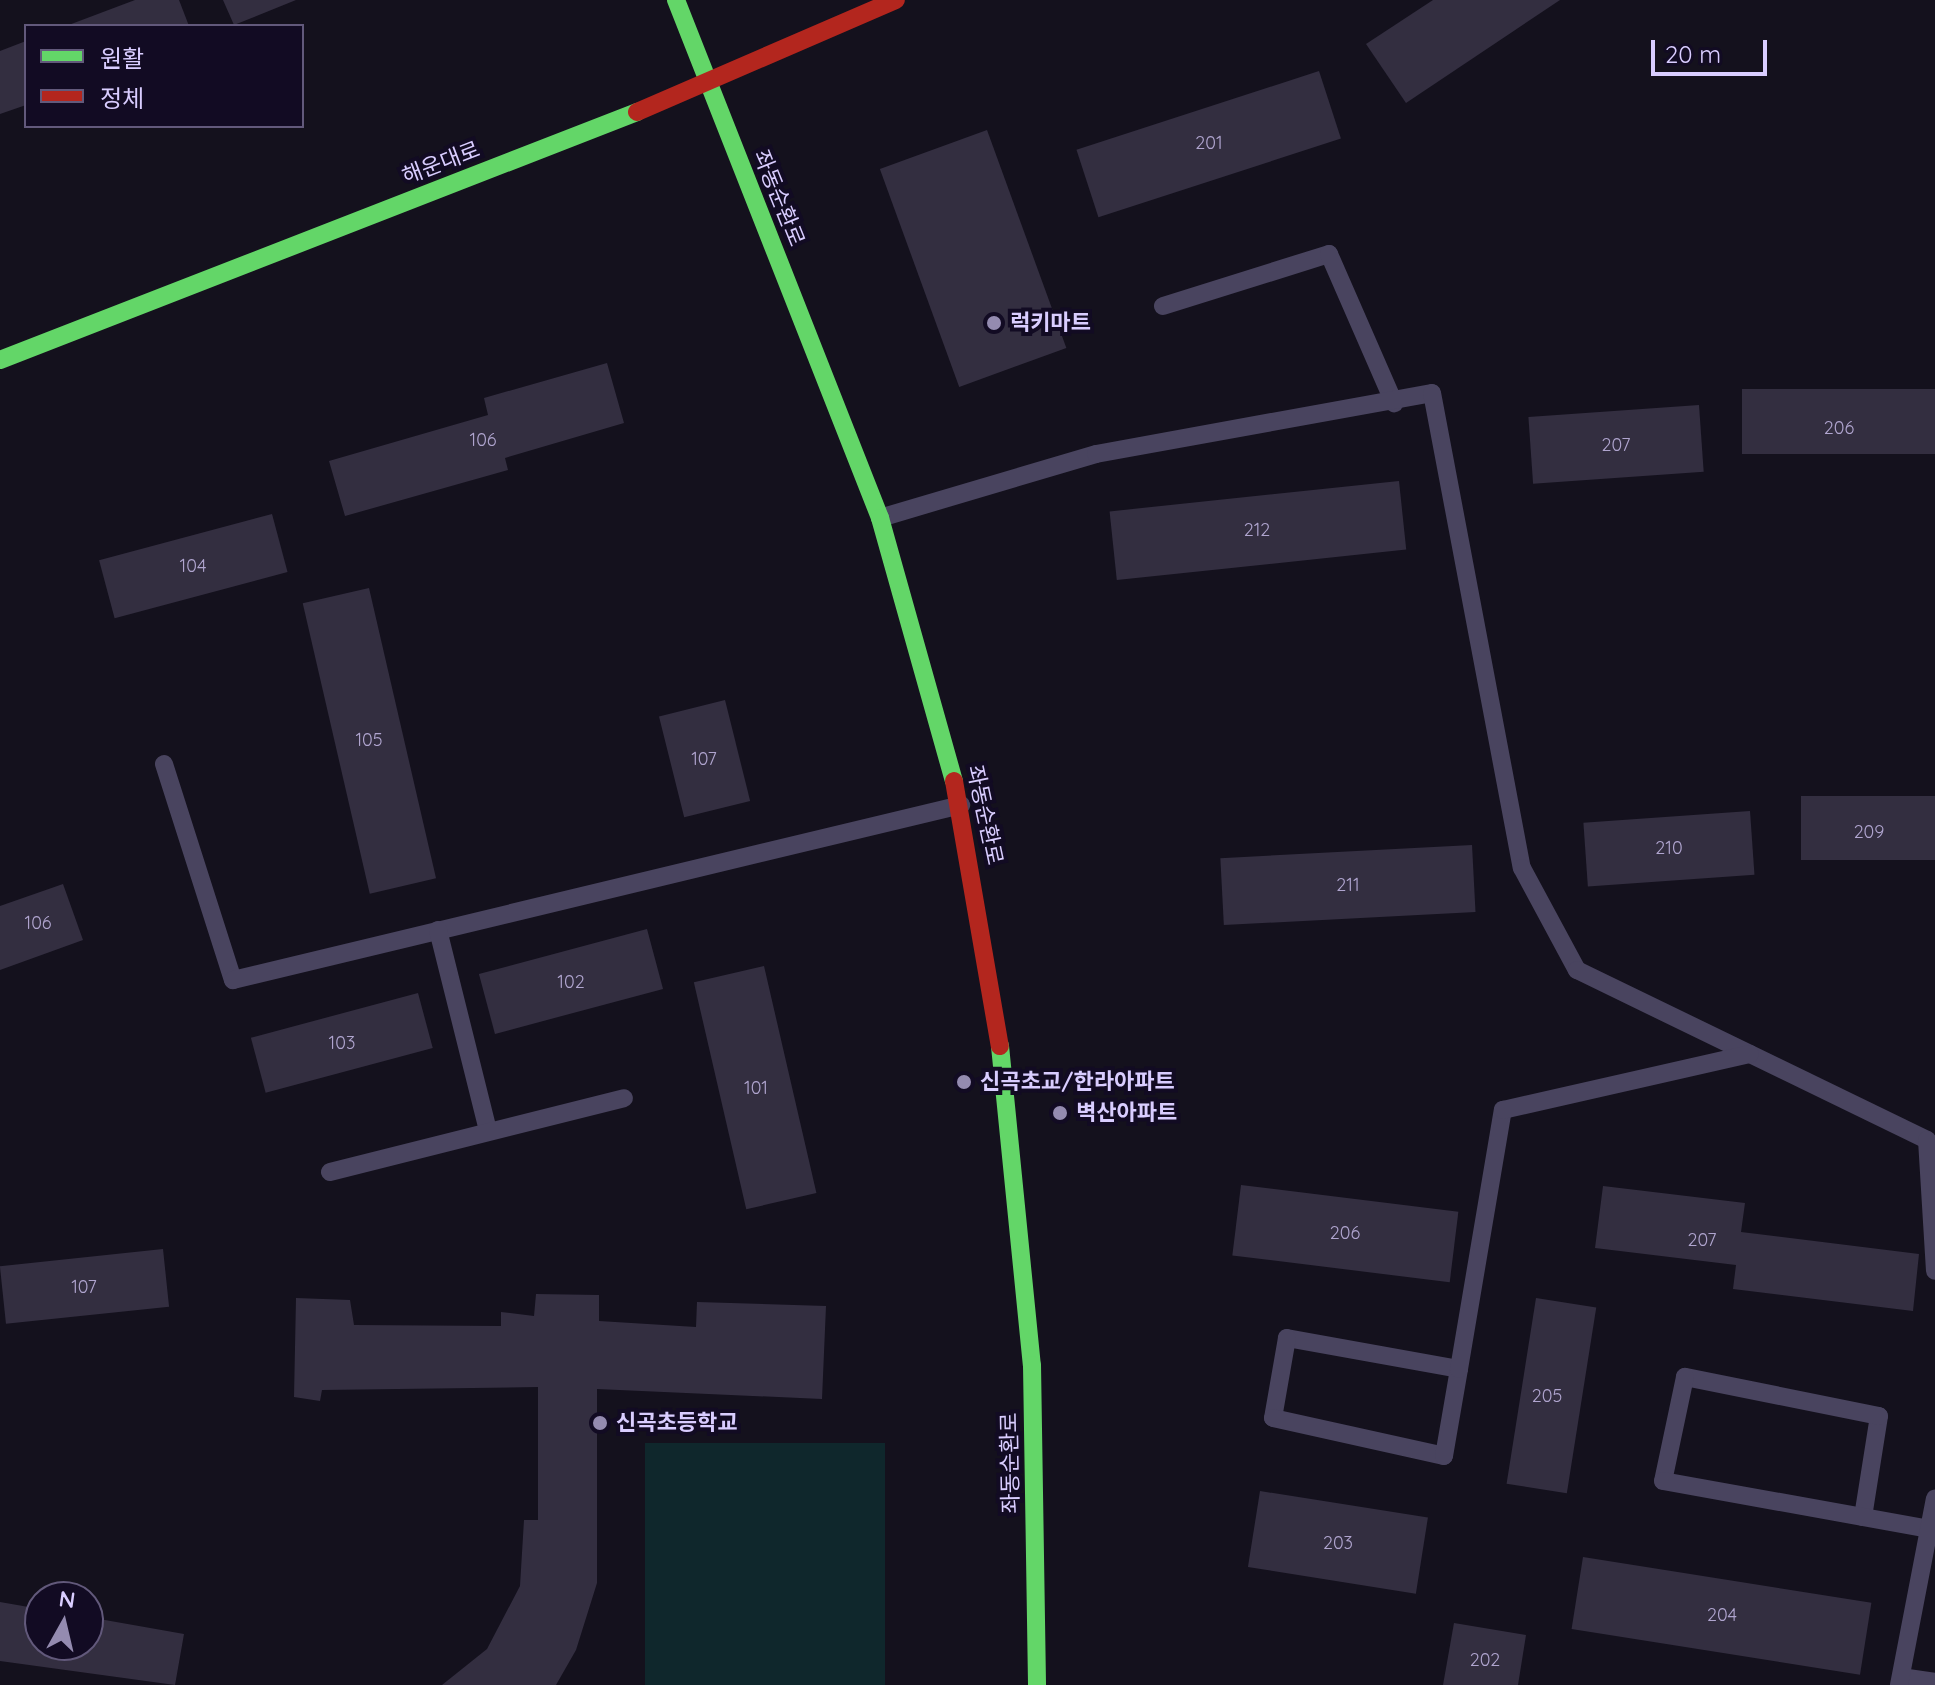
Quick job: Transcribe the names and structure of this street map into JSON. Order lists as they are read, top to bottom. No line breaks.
{"streets":{"street":["해운대로","좌동순환로"]},"crossings":[["해운대로","좌동순환로"]],"places":["럭키마트","신곡초교/한라아파트","벽산아파트","신곡초등학교"],"house_numbers":["201","206","106","207","212","104","105","107","209","210","211","106","102","103","101","206","207","107","205","203","204","202"],"legend":["원활","정체"],"scale_bar":"20 m","north":"top"}
